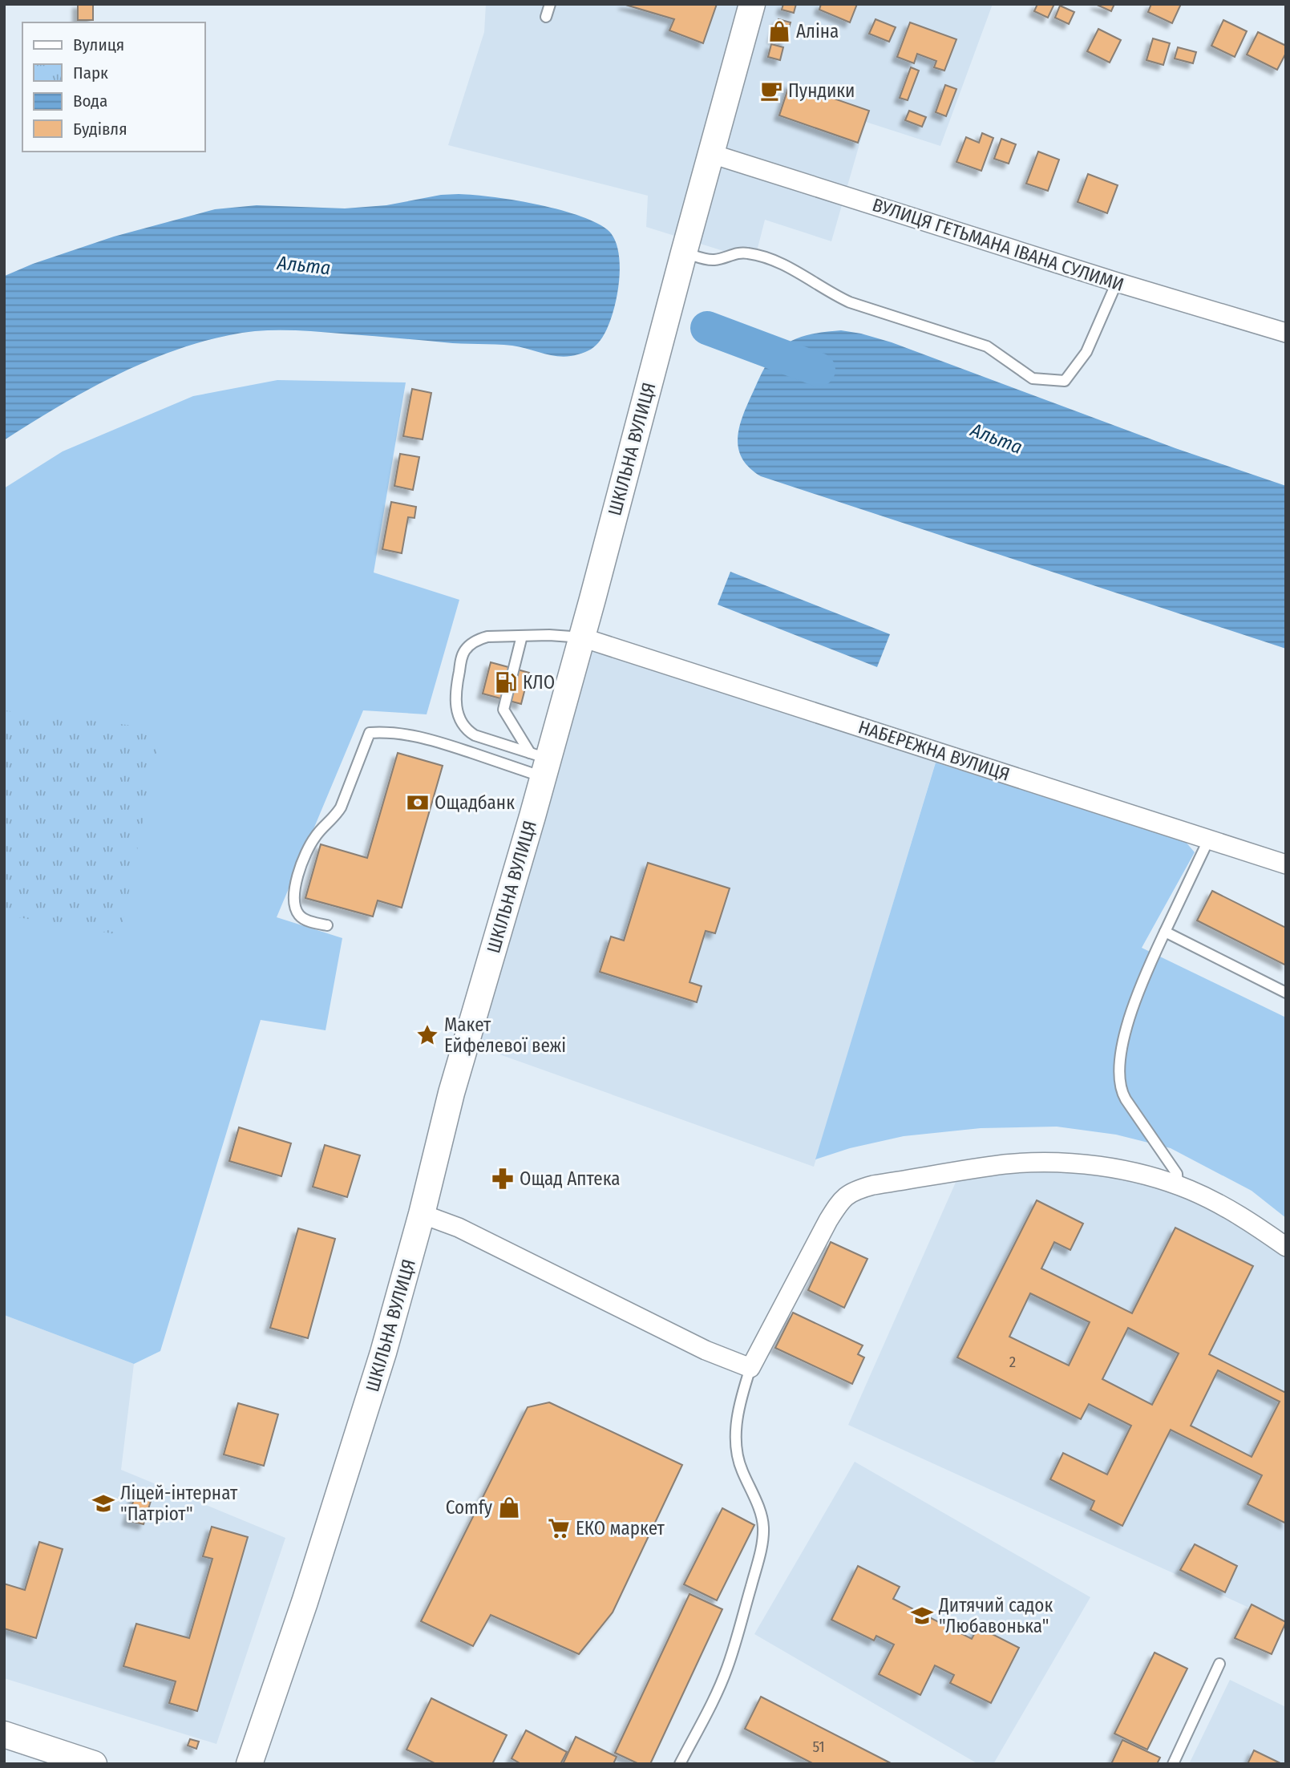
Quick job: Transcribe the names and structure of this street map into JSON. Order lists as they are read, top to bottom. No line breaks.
{"streets":{"main road":["ШКІЛЬНА ВУЛИЦЯ"],"street":["ВУЛИЦЯ ГЕТЬМАНА ІВАНА СУЛИМИ","НАБЕРЕЖНА ВУЛИЦЯ"]},"crossings":[["ВУЛИЦЯ ГЕТЬМАНА ІВАНА СУЛИМИ","ШКІЛЬНА ВУЛИЦЯ"],["ШКІЛЬНА ВУЛИЦЯ","НАБЕРЕЖНА ВУЛИЦЯ"]],"water":["Альта"],"places":{"shop":["Аліна","Comfy"],"cafe":["Пундики"],"fuel station":["КЛО"],"bank":["Ощадбанк"],"place":["Макет Ейфелевої вежі"],"pharmacy":["Ощад Аптека"],"school or university":["Ліцей-інтернат \"Патріот\"","Дитячий садок \"Любавонька\""],"supermarket":["ЕКО маркет"]},"house_numbers":["2","51"],"legend":["Вулиця","Парк","Вода","Будівля"]}
